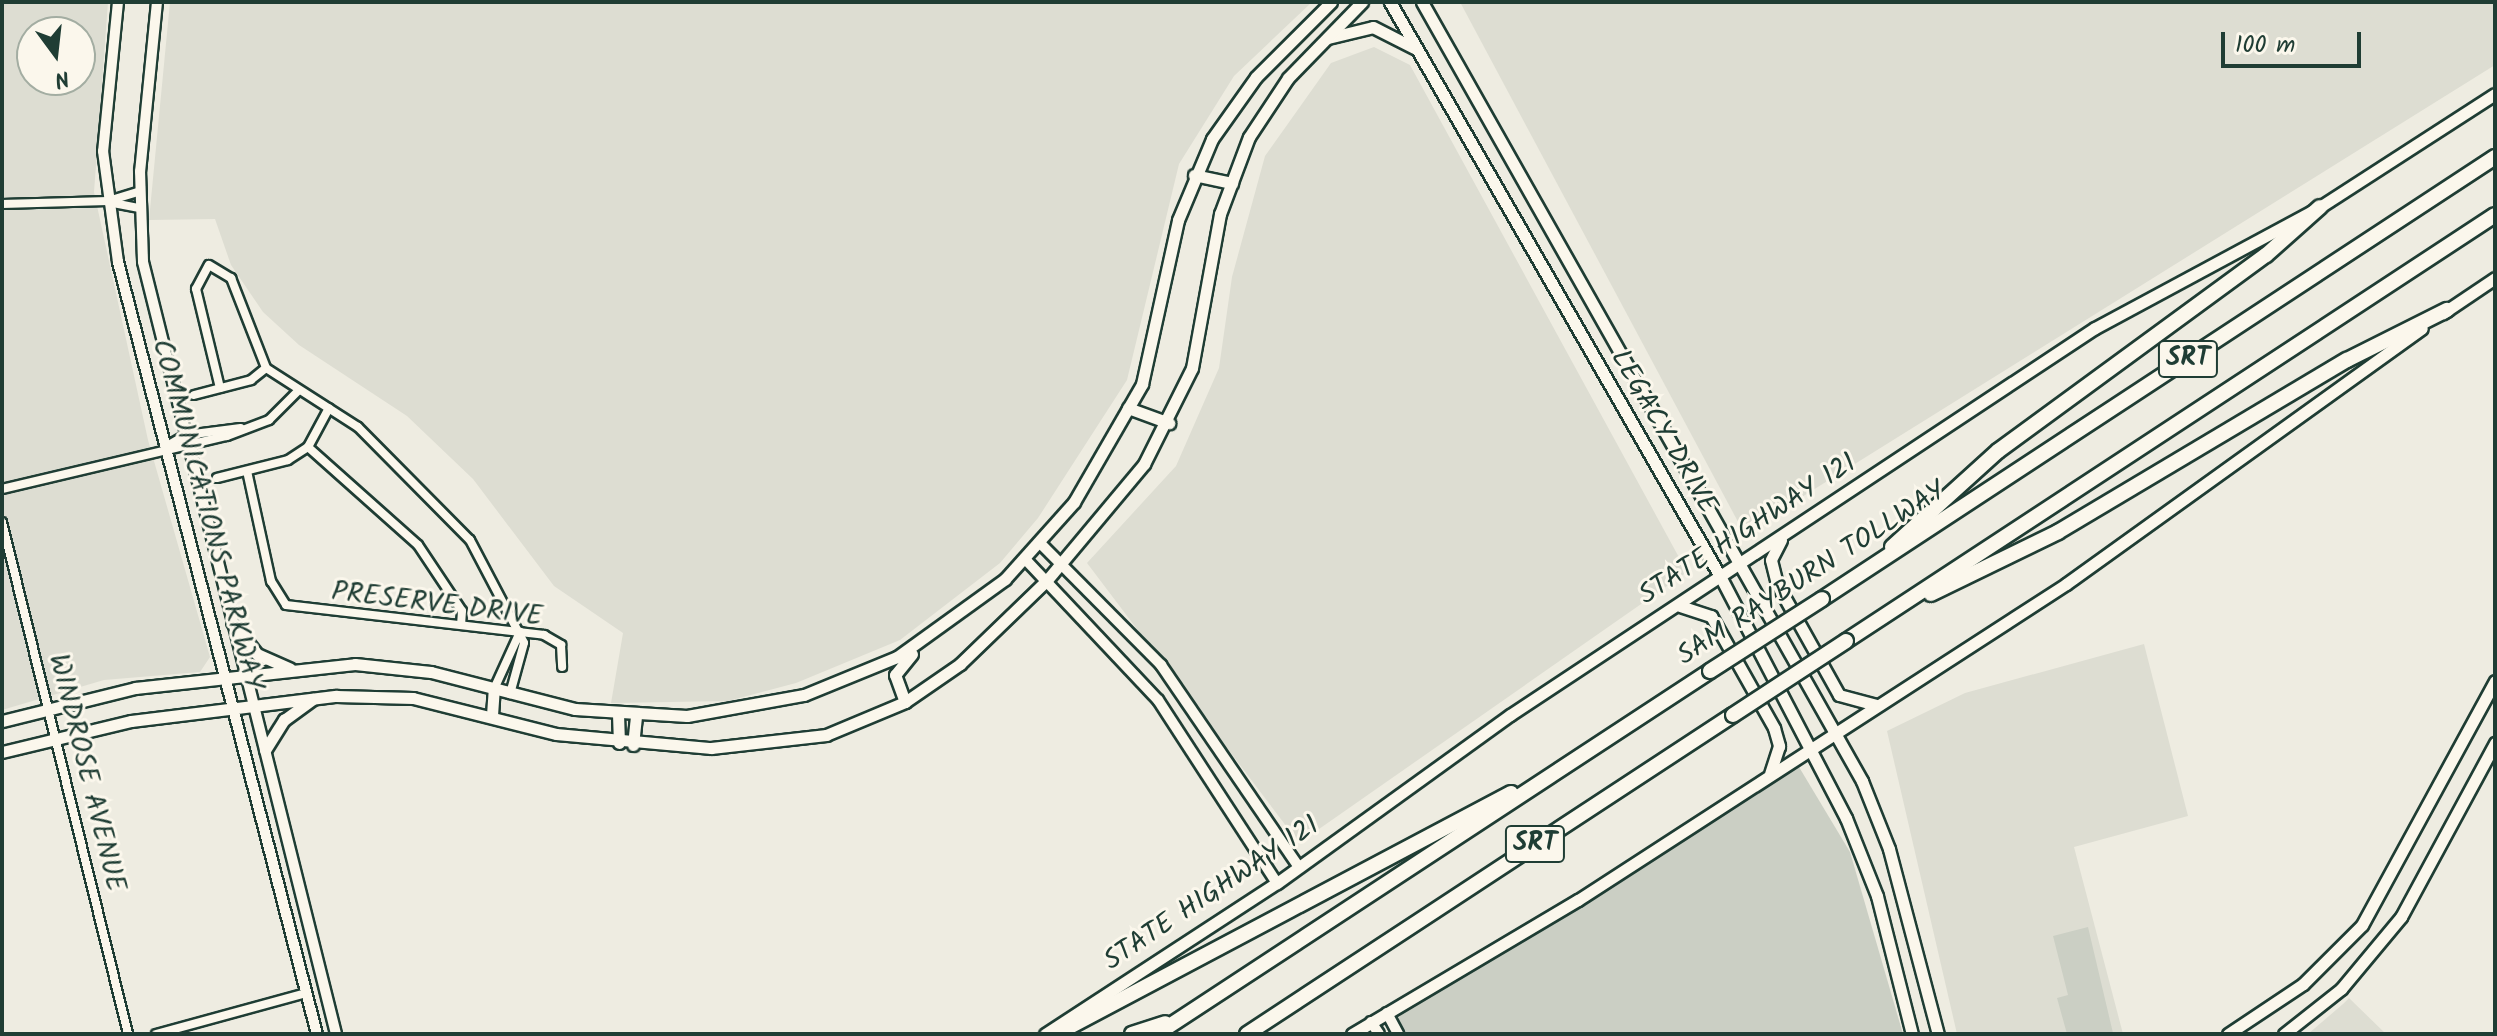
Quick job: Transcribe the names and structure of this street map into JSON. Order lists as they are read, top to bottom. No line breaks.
{"streets":{"highway":["SRT","SAM RAYBURN TOLLWAY"],"main road":["LEGACY DRIVE","STATE HIGHWAY 121"],"street":["COMMUNICATIONS PARKWAY","PRESERVE DRIVE","WINDROSE AVENUE"]},"crossings":[["LEGACY DRIVE","STATE HIGHWAY 121"]],"scale_bar":"100 m","north":"bottom"}
